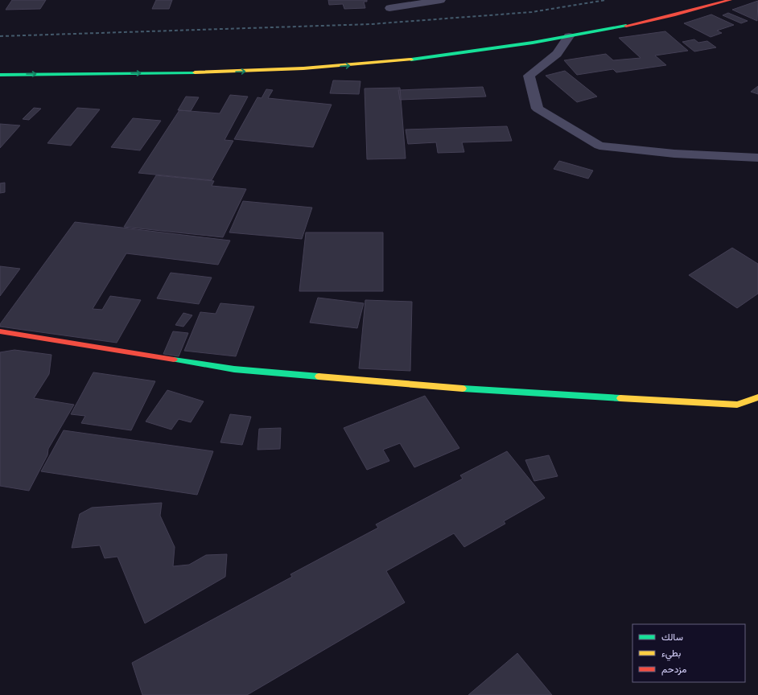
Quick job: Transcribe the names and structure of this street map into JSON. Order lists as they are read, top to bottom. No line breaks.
{"legend":["سالك","بطيء","مزدحم"]}
